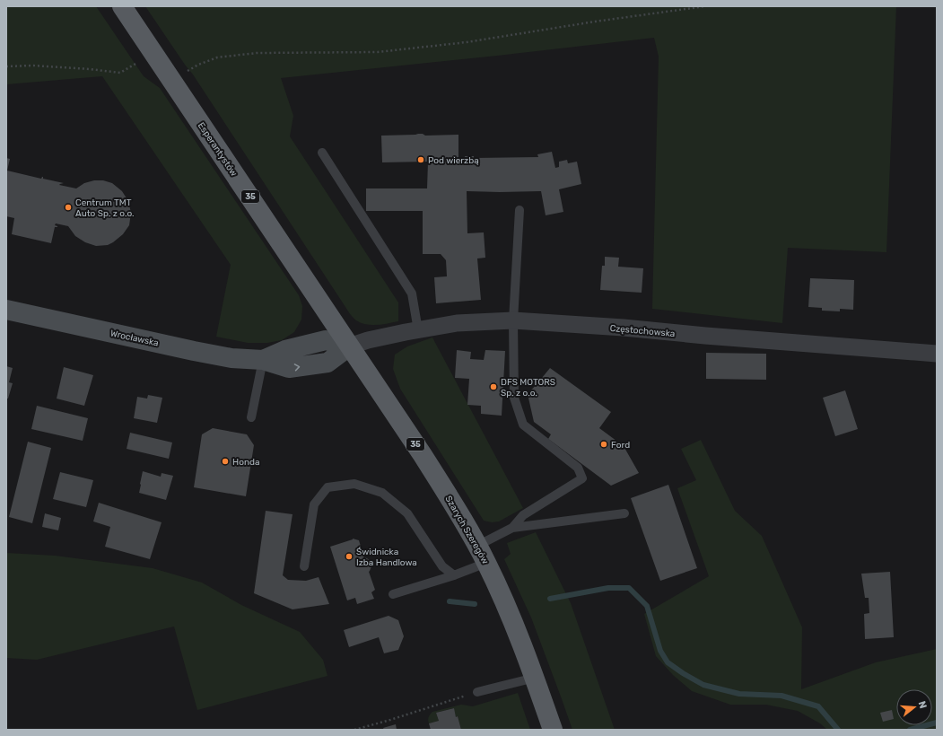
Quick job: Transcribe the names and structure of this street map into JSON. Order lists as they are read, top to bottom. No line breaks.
{"streets":{"main road":["Esperantystów","35","Szarych Szeregów"],"street":["Częstochowska","Wrocławska"]},"crossings":[["Esperantystów","Częstochowska"],["Esperantystów","Wrocławska"],["Esperantystów","Szarych Szeregów"],["Częstochowska","Wrocławska"],["Częstochowska","Szarych Szeregów"],["Wrocławska","Szarych Szeregów"]],"places":["Pod wierzbą","Centrum TMT Auto Sp. z o.o.","DFS MOTORS Sp. z o.o.","Ford","Honda","Świdnicka Izba Handlowa"],"north":"right"}
